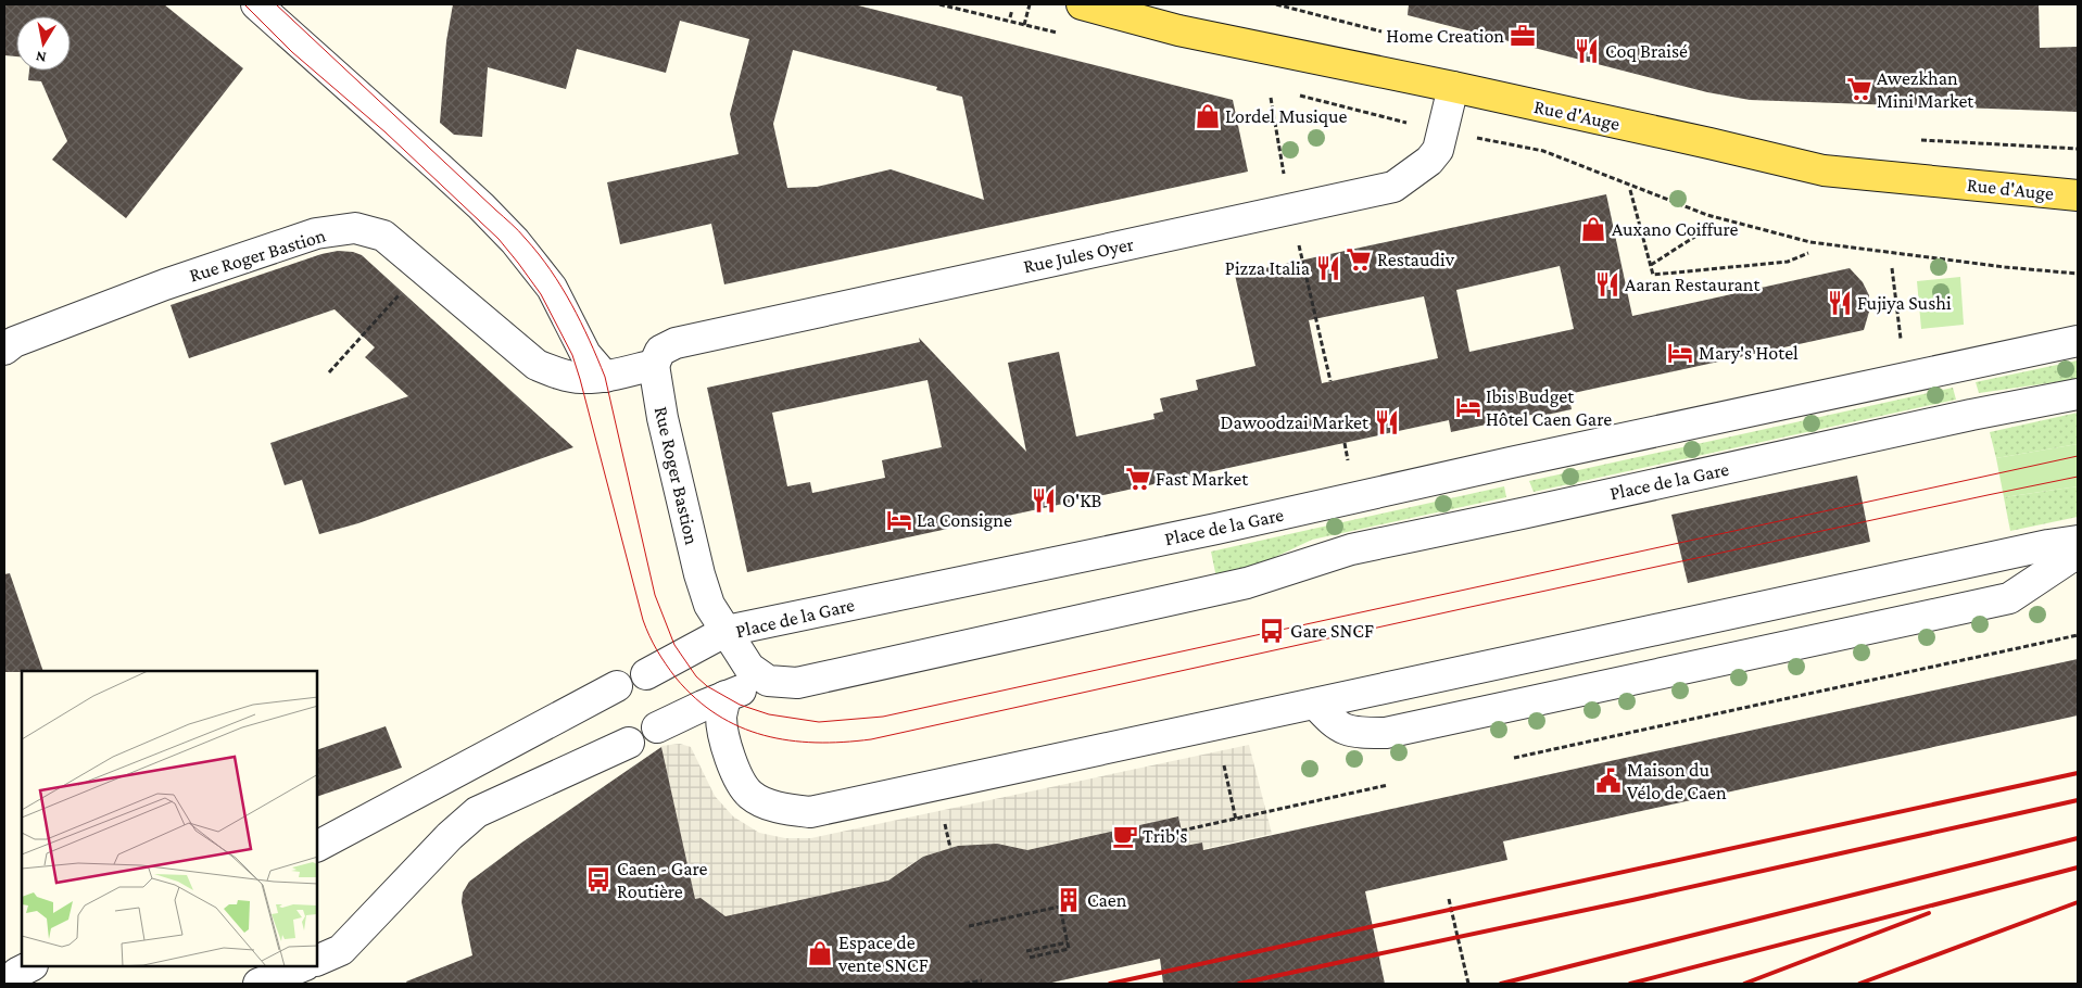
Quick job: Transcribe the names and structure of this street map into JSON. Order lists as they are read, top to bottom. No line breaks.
{"streets":{"main road":["Rue d'Auge"],"street":["Rue Roger Bastion","Rue Jules Oyer","Place de la Gare"]},"crossings":[["Rue d'Auge","Rue Jules Oyer"],["Rue Roger Bastion","Rue Jules Oyer"],["Rue Roger Bastion","Place de la Gare"]],"places":{"office":["Home Creation"],"restaurant":["Coq Braisé","Pizza Italia","Aaran Restaurant","Fujiya Sushi","Dawoodzai Market","O'KB"],"supermarket":["Awezkhan Mini Market","Restaudiv","Fast Market"],"shop":["Lordel Musique","Auxano Coiffure","Espace de vente SNCF"],"hotel":["Mary's Hotel","Ibis Budget Hôtel Caen Gare","La Consigne"],"bus stop":["Gare SNCF","Caen - Gare Routière"],"public building":["Maison du Vélo de Caen"],"cafe":["Trib's"],"building":["Caen"]},"north":"bottom"}
